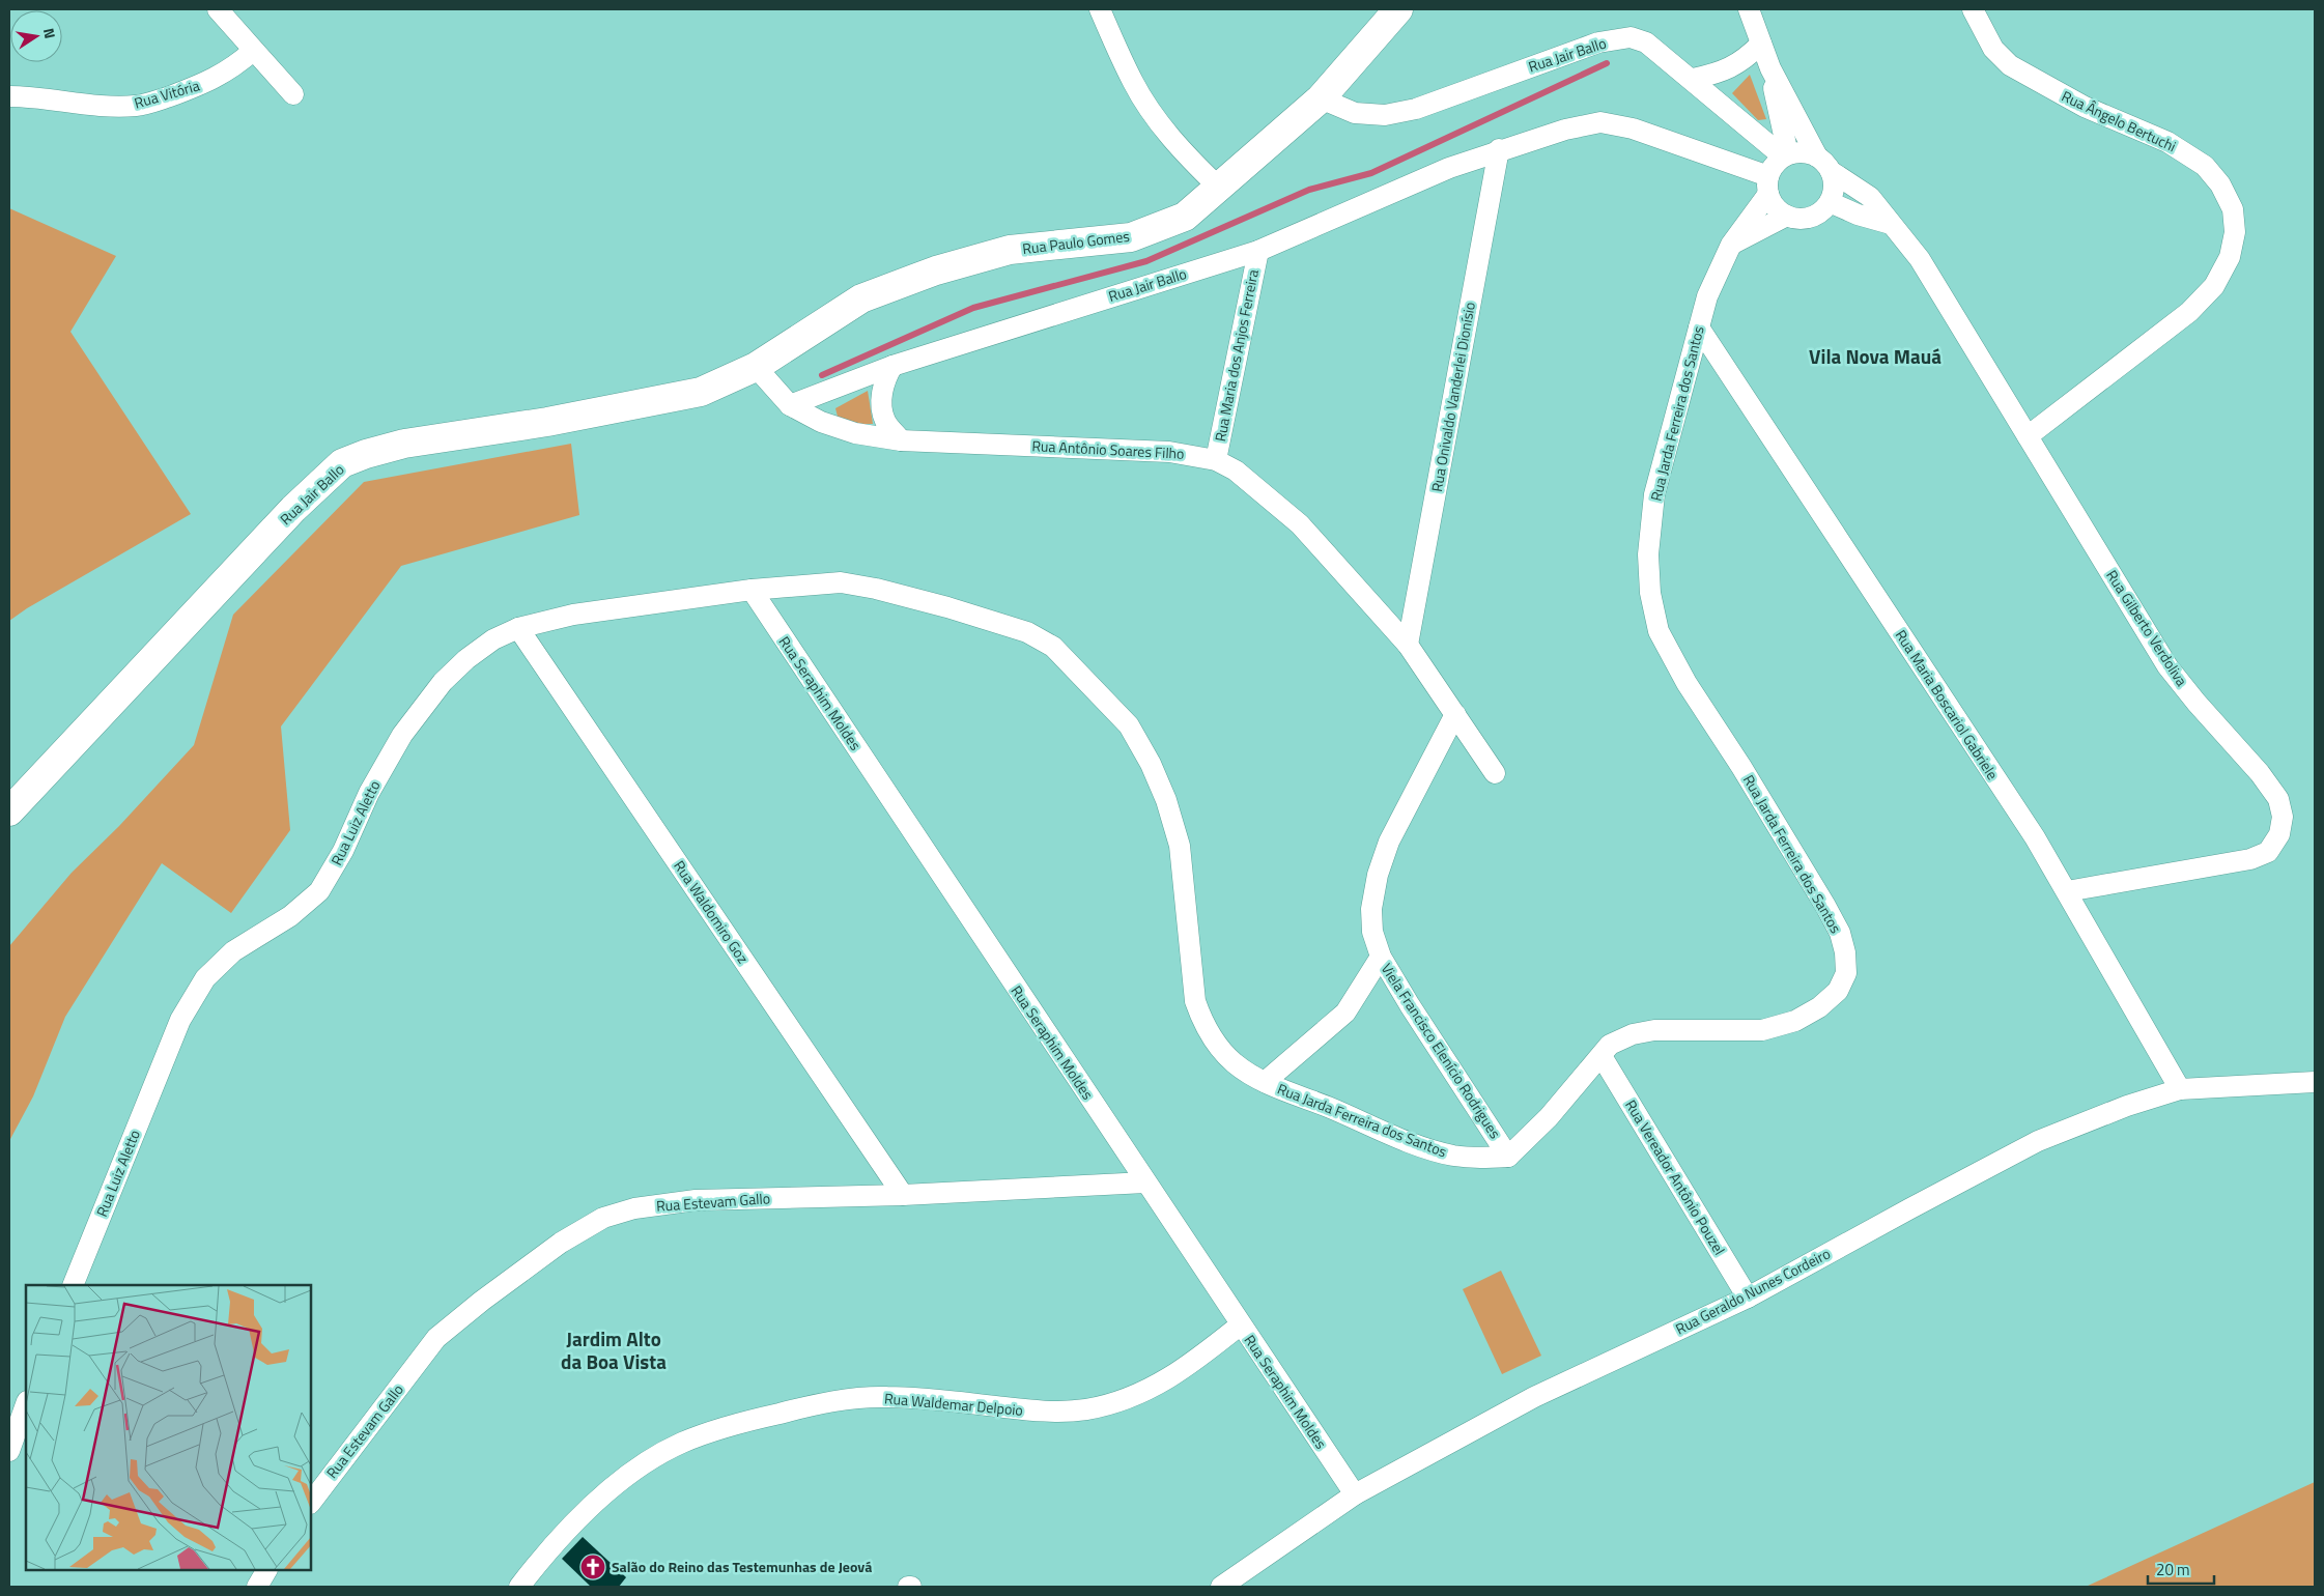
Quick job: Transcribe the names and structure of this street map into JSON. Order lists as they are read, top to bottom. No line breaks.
{"streets":{"main road":["Rua Jair Ballo","Rua Paulo Gomes"],"street":["Rua Vitória","Rua Ângelo Bertuchi","Rua Maria dos Anjos Ferreira","Rua Onivaldo Vanderlei Dionísio","Rua Jarda Ferreira dos Santos","Rua Antônio Soares Filho","Rua Gilberto Verdoliva","Rua Seraphim Moldes","Rua Maria Boscariol Gabriele","Rua Luiz Aletto","Rua Waldomiro Goz","Viela Francisco Elenício Rodrigues","Rua Vereador Antônio Pouzel","Rua Estevam Gallo","Rua Geraldo Nunes Cordeiro","Rua Waldemar Delpoio"]},"crossings":[["Rua Jair Ballo","Rua Paulo Gomes"],["Rua Jair Ballo","Rua Maria dos Anjos Ferreira"],["Rua Jair Ballo","Rua Onivaldo Vanderlei Dionísio"],["Rua Jair Ballo","Rua Jarda Ferreira dos Santos"],["Rua Jair Ballo","Rua Antônio Soares Filho"],["Rua Jair Ballo","Rua Gilberto Verdoliva"],["Rua Ângelo Bertuchi","Rua Gilberto Verdoliva"],["Rua Paulo Gomes","Rua Antônio Soares Filho"],["Rua Maria dos Anjos Ferreira","Rua Antônio Soares Filho"],["Rua Onivaldo Vanderlei Dionísio","Rua Antônio Soares Filho"],["Rua Jarda Ferreira dos Santos","Rua Gilberto Verdoliva"],["Rua Jarda Ferreira dos Santos","Rua Seraphim Moldes"],["Rua Jarda Ferreira dos Santos","Rua Maria Boscariol Gabriele"],["Rua Jarda Ferreira dos Santos","Rua Luiz Aletto"],["Rua Jarda Ferreira dos Santos","Viela Francisco Elenício Rodrigues"],["Rua Jarda Ferreira dos Santos","Rua Vereador Antônio Pouzel"],["Rua Antônio Soares Filho","Viela Francisco Elenício Rodrigues"],["Rua Gilberto Verdoliva","Rua Maria Boscariol Gabriele"],["Rua Seraphim Moldes","Rua Luiz Aletto"],["Rua Seraphim Moldes","Rua Estevam Gallo"],["Rua Seraphim Moldes","Rua Geraldo Nunes Cordeiro"],["Rua Seraphim Moldes","Rua Waldemar Delpoio"],["Rua Maria Boscariol Gabriele","Rua Geraldo Nunes Cordeiro"],["Rua Luiz Aletto","Rua Waldomiro Goz"],["Rua Waldomiro Goz","Rua Estevam Gallo"],["Rua Vereador Antônio Pouzel","Rua Geraldo Nunes Cordeiro"]],"districts":["Vila Nova Mauá","Jardim Alto da Boa Vista"],"places":{"church":["Salão do Reino das Testemunhas de Jeová"]},"scale_bar":"20 m","north":"right"}
